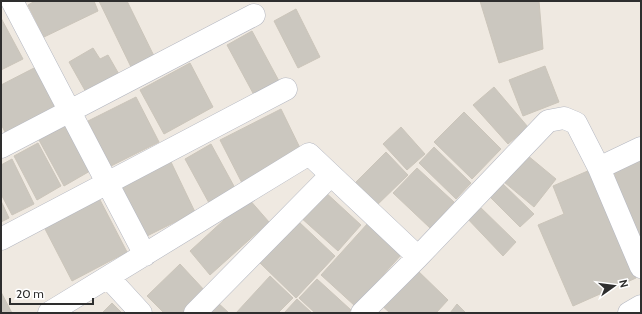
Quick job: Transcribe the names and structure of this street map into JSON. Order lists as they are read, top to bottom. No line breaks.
{"scale_bar":"20 m","north":"right"}
